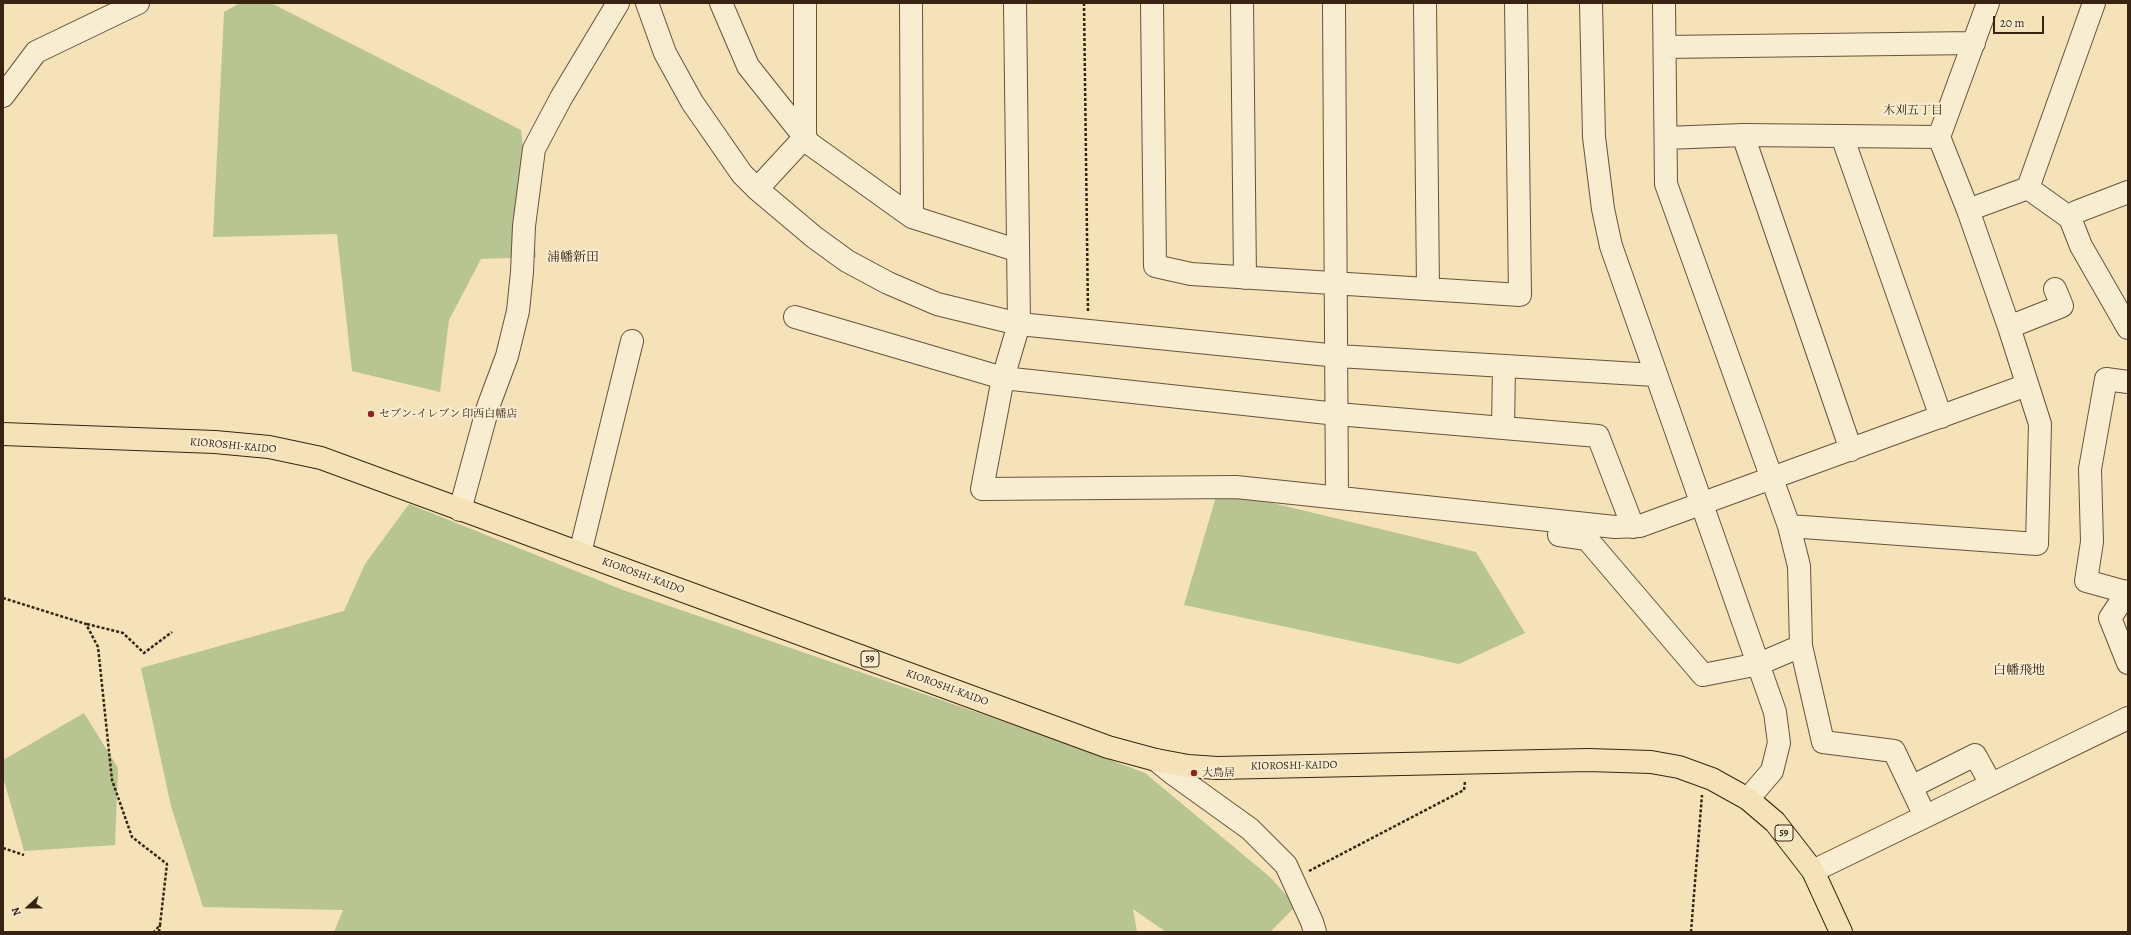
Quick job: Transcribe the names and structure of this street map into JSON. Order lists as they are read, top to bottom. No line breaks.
{"streets":{"main road":["KIOROSHI-KAIDO","59"]},"districts":["木刈五丁目","浦幡新田","白幡飛地"],"places":["セブン-イレブン 印西白幡店","大鳥居"],"scale_bar":"20 m","north":"left"}
